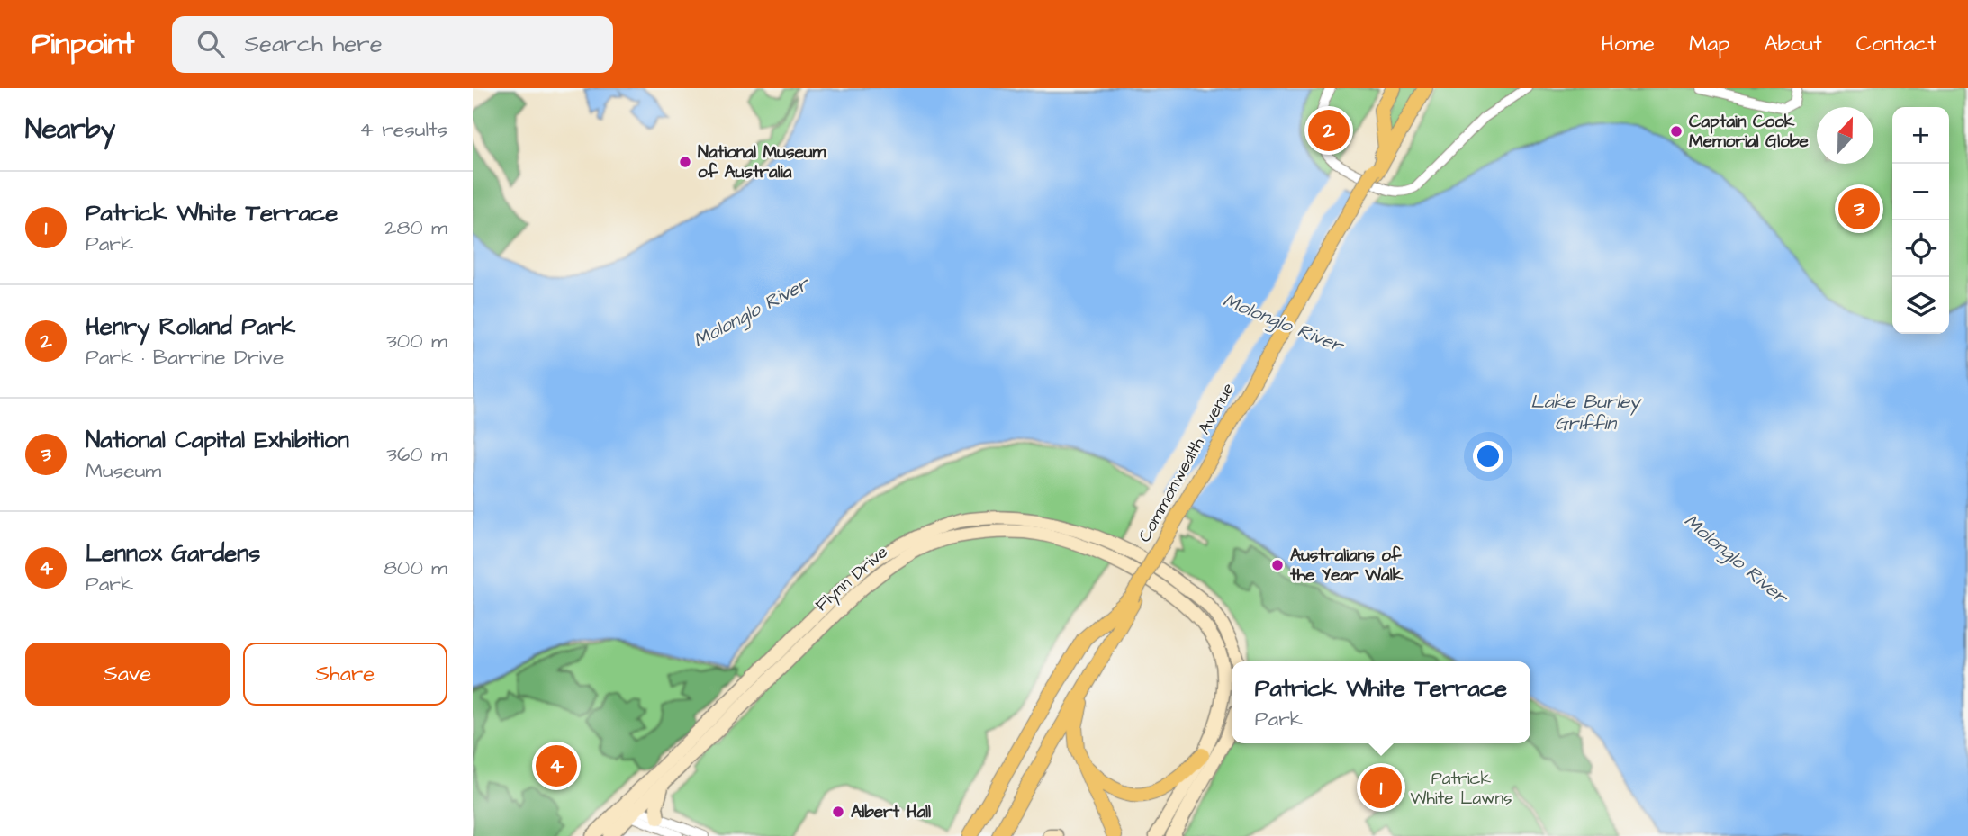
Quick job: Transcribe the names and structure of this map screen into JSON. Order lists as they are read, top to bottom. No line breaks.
{"streets":{"highway":["Commonwealth Avenue"],"main road":["Flynn Drive"]},"water":["Molonglo River","Lake Burley Griffin"],"parks":["Patrick White Lawns"],"places":["Captain Cook Memorial Globe","National Museum of Australia","Australians of the Year Walk","Albert Hall"],"north":"top","page":{"header":"Pinpoint","search":"Search here","nav":["Home","Map","About","Contact"],"heading":["Nearby","4 results"],"pins":["2","3","4","1"],"map_buttons":["+","−"],"list":[{"mark":"1","name":"Patrick White Terrace","note":"Park","value":"280 m"},{"mark":"2","name":"Henry Rolland Park","note":"Park · Barrine Drive","value":"300 m"},{"mark":"3","name":"National Capital Exhibition","note":"Museum","value":"360 m"},{"mark":"4","name":"Lennox Gardens","note":"Park","value":"800 m"}],"buttons":["Save","Share"],"popup":["Patrick White Terrace","Park"]}}
